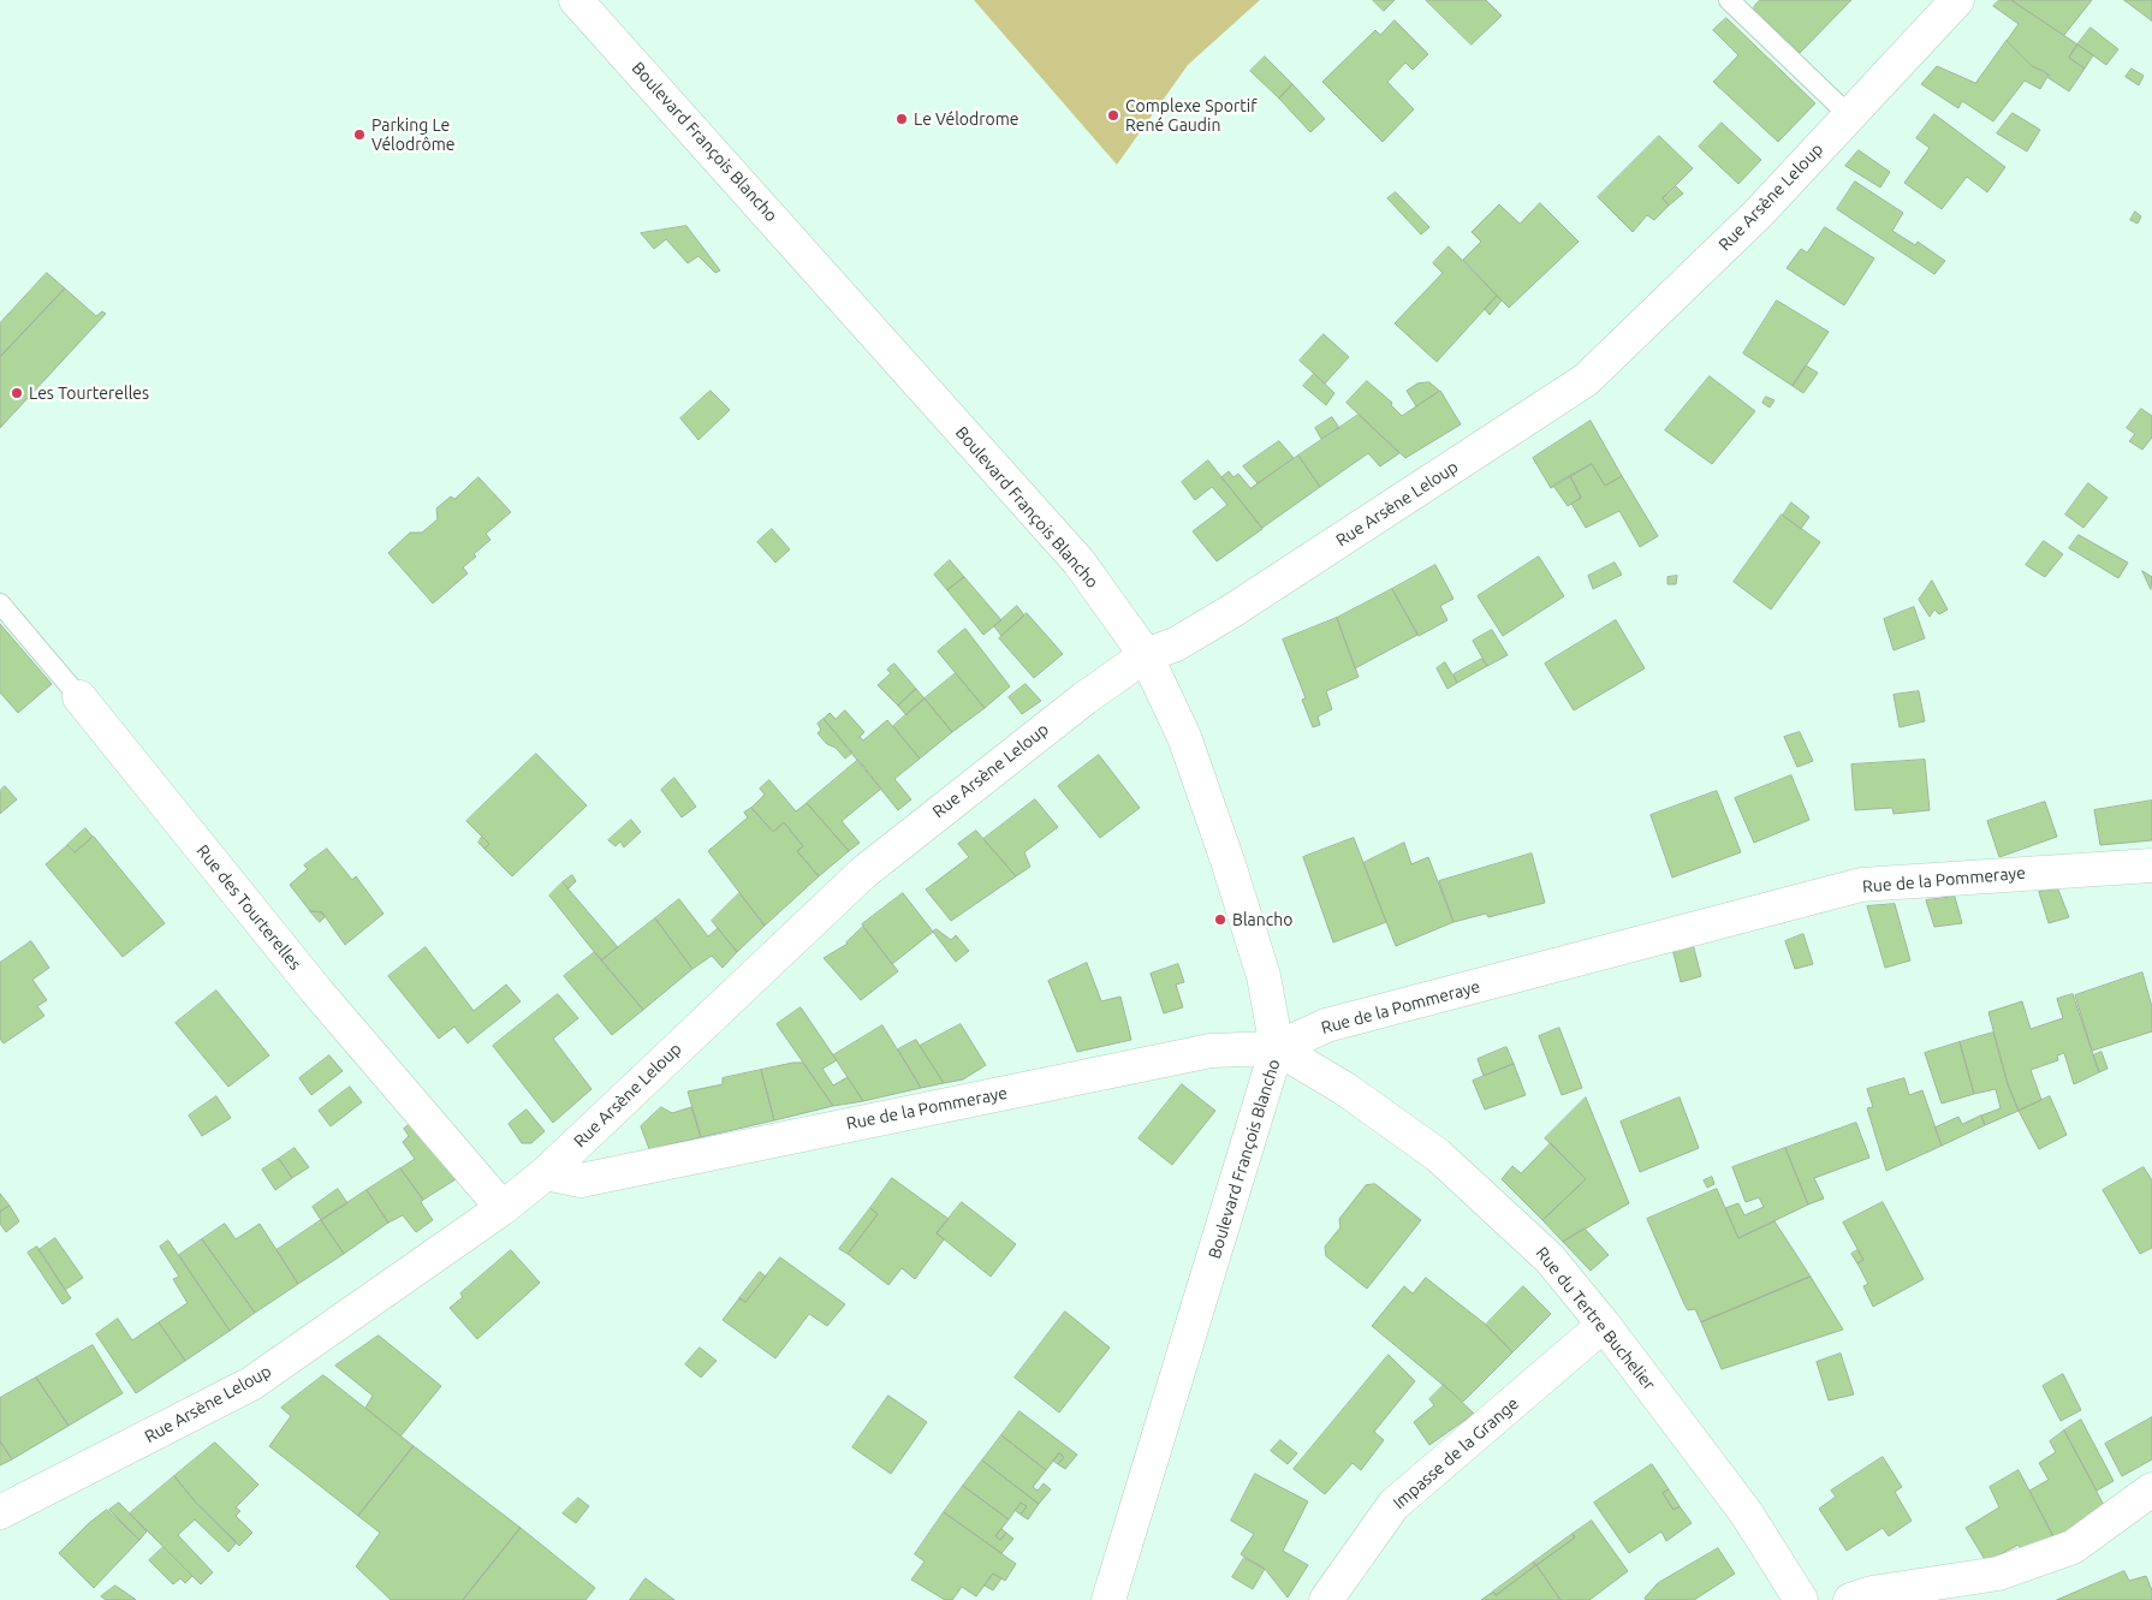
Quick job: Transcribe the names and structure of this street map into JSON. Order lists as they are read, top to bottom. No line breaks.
{"streets":{"street":["Boulevard François Blancho","Rue Arsène Leloup","Rue de la Pommeraye","Rue des Tourterelles","Rue du Tertre Buchelier","Impasse de la Grange"]},"crossings":[["Boulevard François Blancho","Rue Arsène Leloup"],["Boulevard François Blancho","Rue de la Pommeraye"],["Boulevard François Blancho","Rue du Tertre Buchelier"],["Rue Arsène Leloup","Rue de la Pommeraye"],["Rue Arsène Leloup","Rue des Tourterelles"],["Rue de la Pommeraye","Rue du Tertre Buchelier"],["Rue du Tertre Buchelier","Impasse de la Grange"]],"places":["Complexe Sportif René Gaudin","Le Vélodrome","Parking Le Vélodrôme","Les Tourterelles","Blancho"]}
